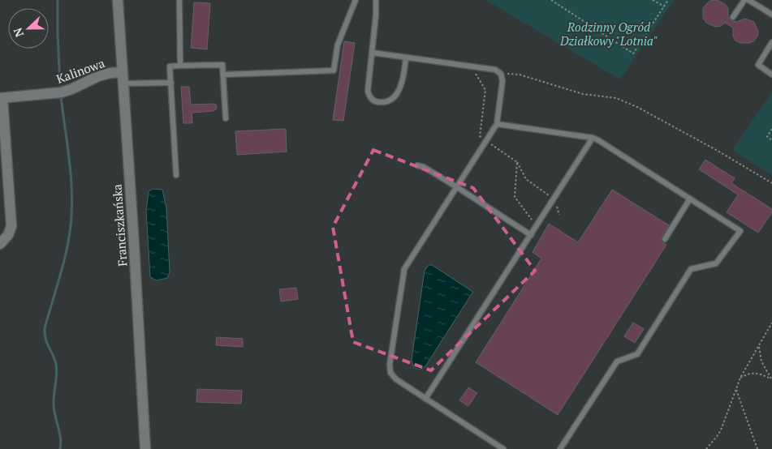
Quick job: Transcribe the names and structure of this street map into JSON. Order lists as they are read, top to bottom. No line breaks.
{"streets":{"street":["Kalinowa","Franciszkańska"]},"crossings":[["Kalinowa","Franciszkańska"]],"parks":["Rodzinny Ogród Działkowy \"Lotnia\""],"north":"left"}
